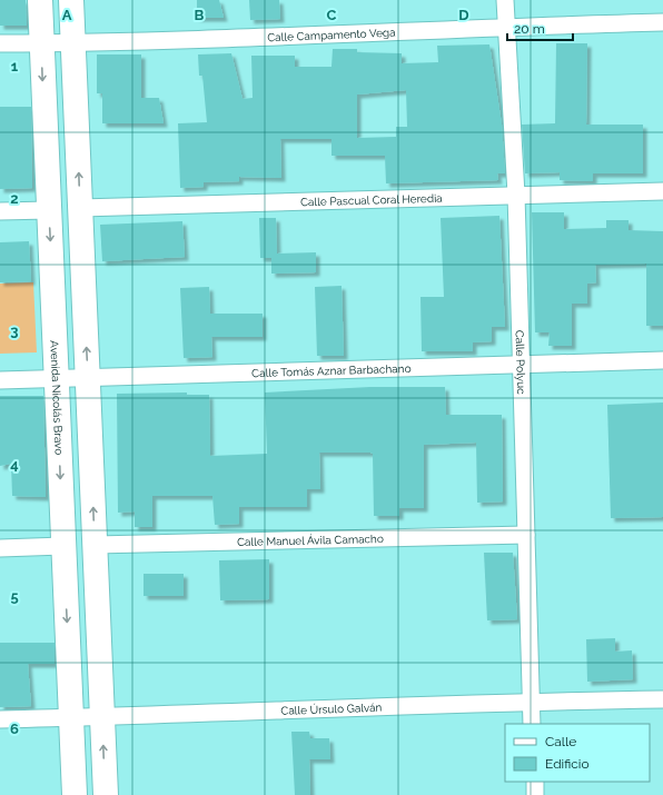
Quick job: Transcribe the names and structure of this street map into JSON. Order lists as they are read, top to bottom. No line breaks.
{"streets":{"main road":["Avenida Nicolás Bravo"],"street":["Calle Campamento Vega","Calle Pascual Coral Heredia","Calle Polyuc","Calle Tomás Aznar Barbachano","Calle Manuel Ávila Camacho","Calle Úrsulo Galván"]},"crossings":[["Calle Campamento Vega","Calle Polyuc"],["Calle Campamento Vega","Avenida Nicolás Bravo"],["Calle Pascual Coral Heredia","Calle Polyuc"],["Calle Polyuc","Calle Tomás Aznar Barbachano"],["Calle Polyuc","Calle Manuel Ávila Camacho"],["Calle Polyuc","Calle Úrsulo Galván"],["Calle Tomás Aznar Barbachano","Avenida Nicolás Bravo"],["Avenida Nicolás Bravo","Calle Úrsulo Galván"]],"legend":["Calle","Edificio"],"scale_bar":"20 m","grid":{"columns":["A","B","C","D"],"rows":["1","2","3","4","5","6"]}}
